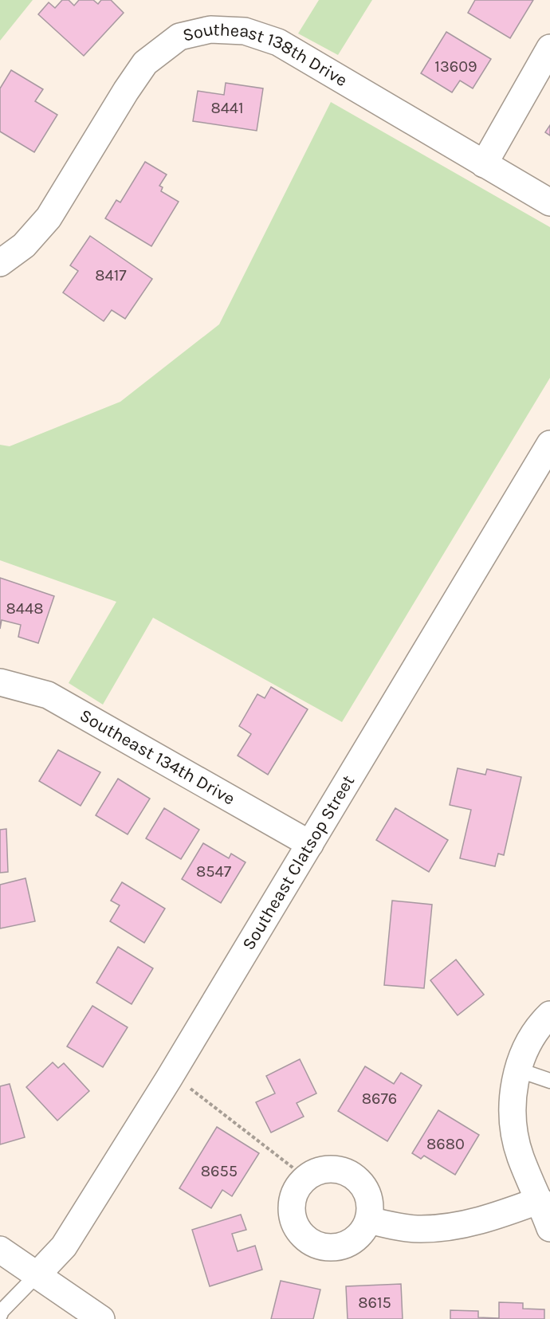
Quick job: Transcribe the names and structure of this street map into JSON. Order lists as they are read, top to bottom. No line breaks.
{"streets":{"street":["Southeast 138th Drive","Southeast 134th Drive","Southeast Clatsop Street"]},"crossings":[["Southeast 134th Drive","Southeast Clatsop Street"]],"house_numbers":["13609","8441","8417","8448","8547","8676","8680","8655","8615"]}
